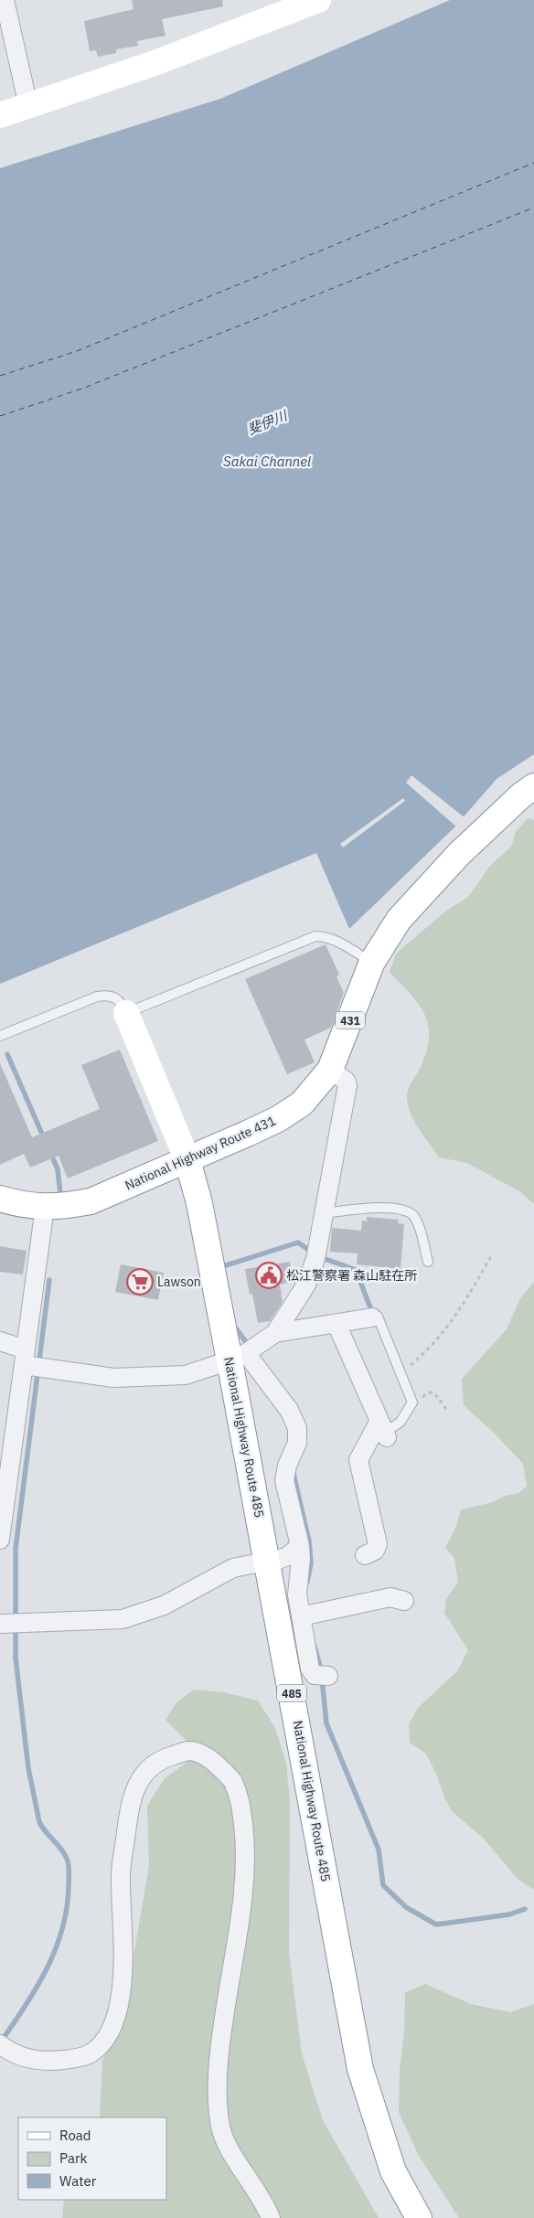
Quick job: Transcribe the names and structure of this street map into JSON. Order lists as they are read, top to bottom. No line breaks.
{"streets":{"main road":["431","National Highway Route 431","National Highway Route 485","485"]},"crossings":[["National Highway Route 431","National Highway Route 485"]],"water":["斐伊川","Sakai Channel"],"places":{"public building":["松江警察署 森山駐在所"],"supermarket":["Lawson"]},"legend":["Road","Park","Water"]}
